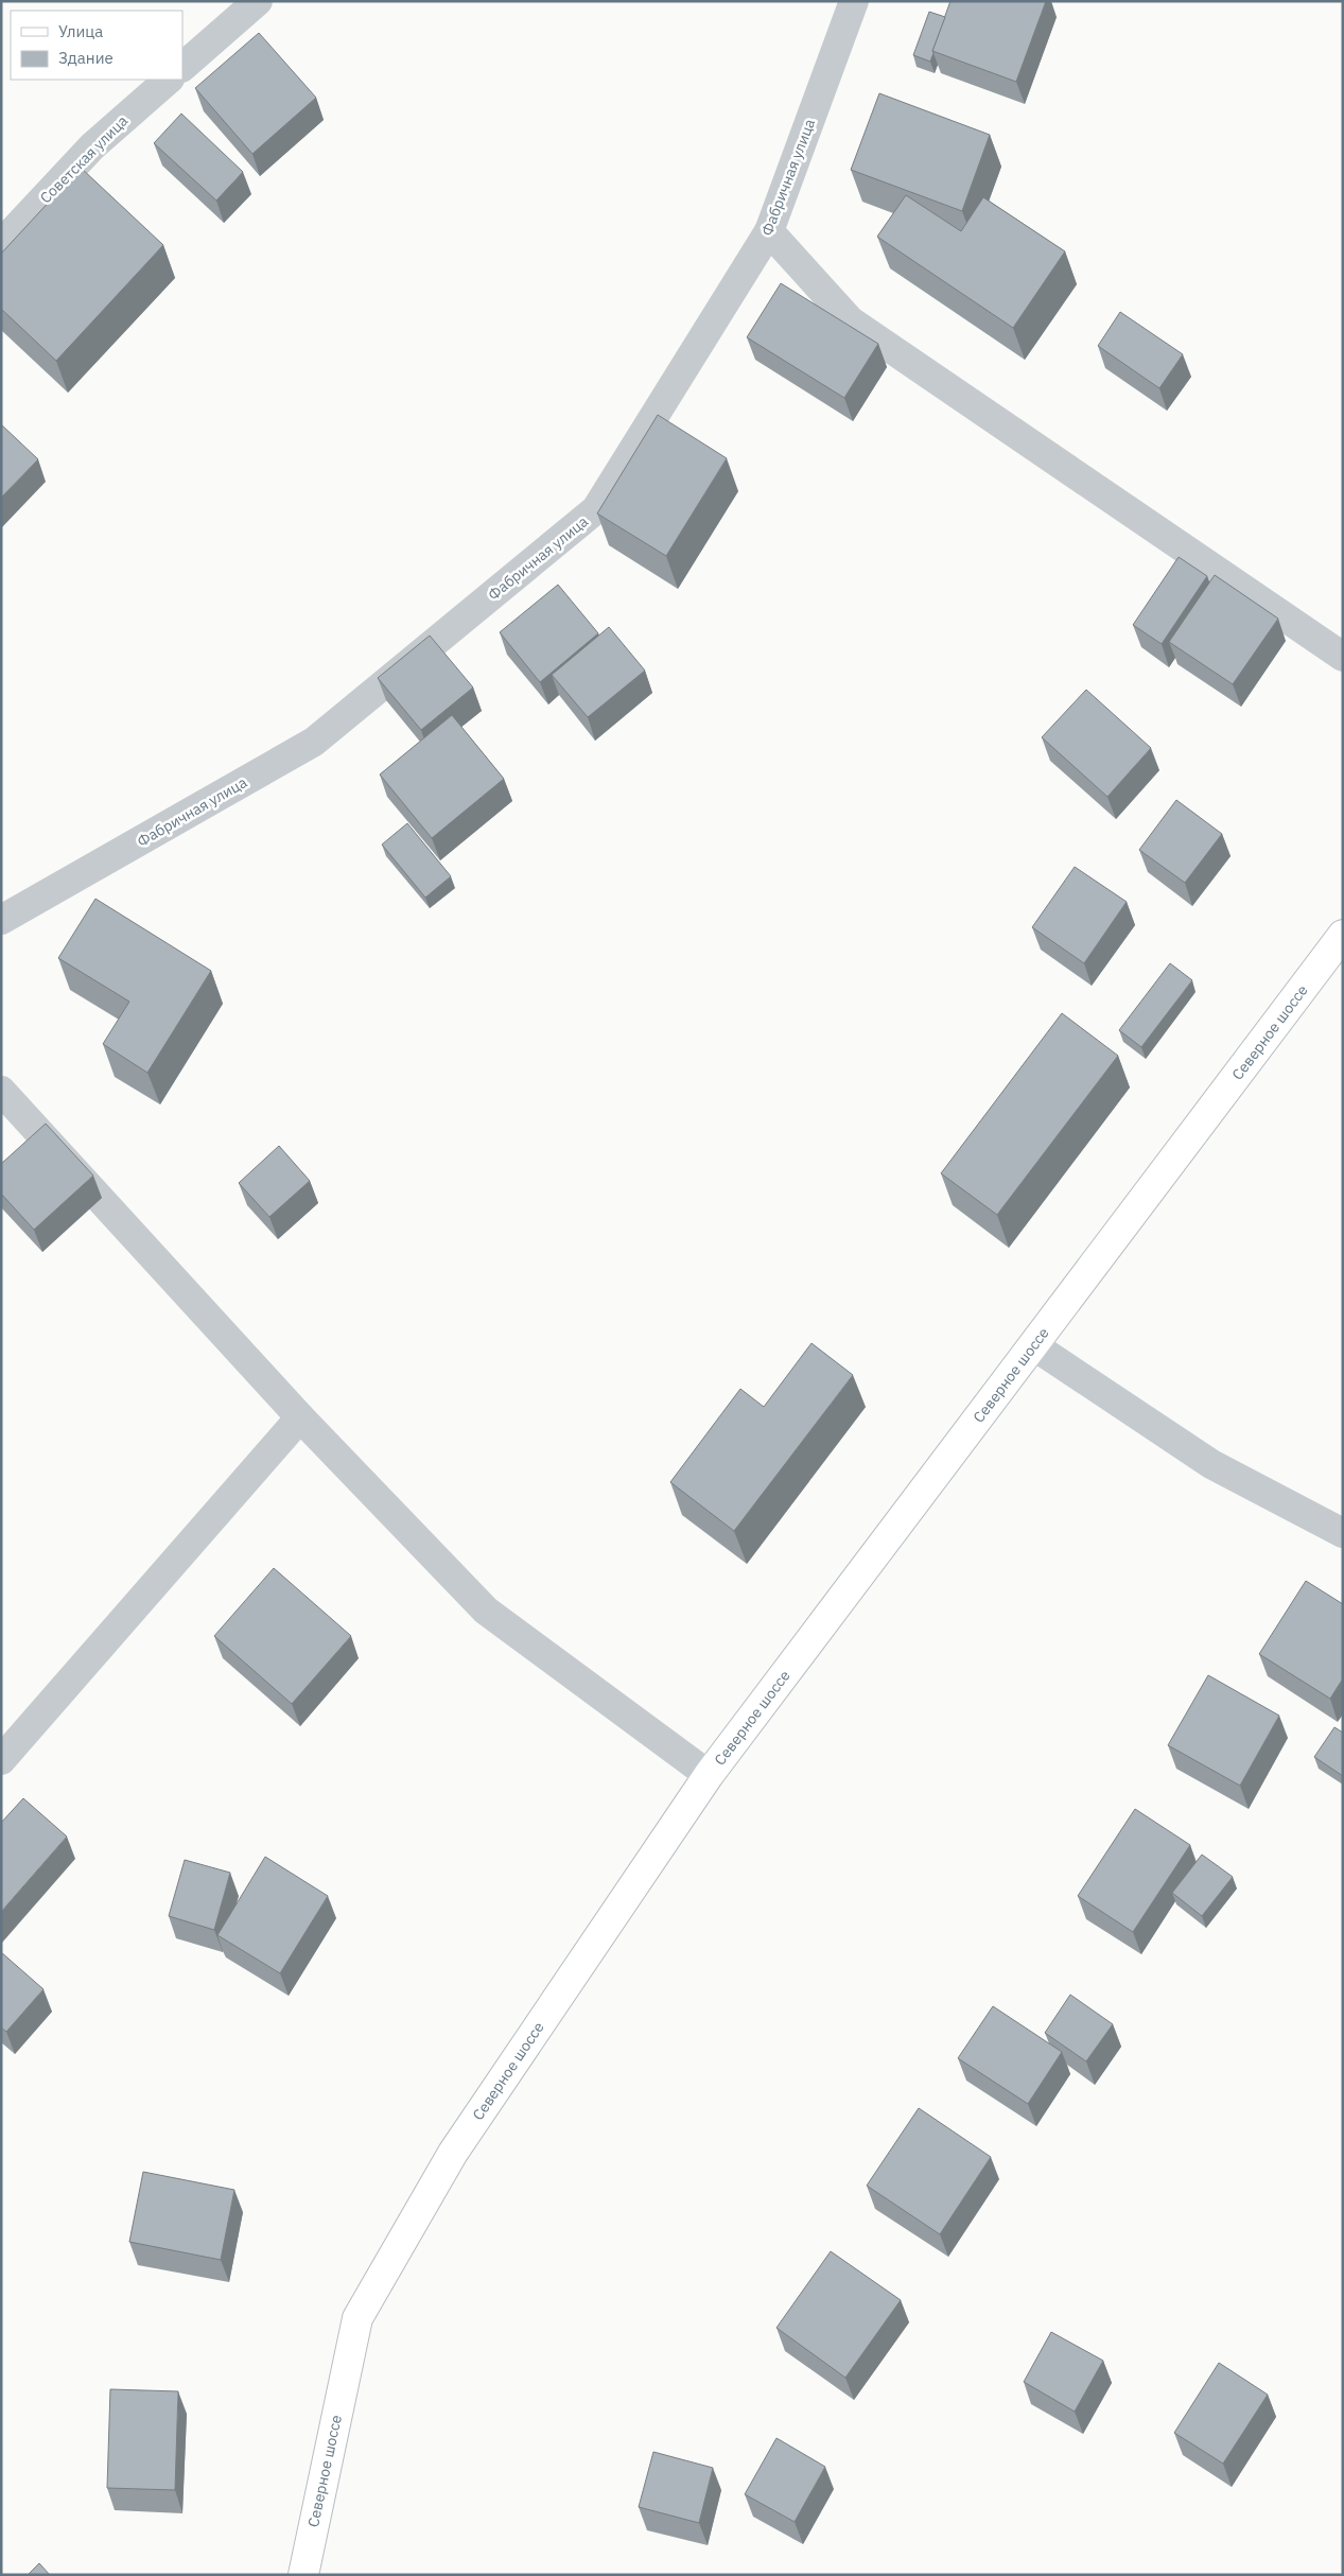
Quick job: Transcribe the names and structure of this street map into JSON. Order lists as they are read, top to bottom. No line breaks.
{"streets":{"main road":["Северное шоссе"],"street":["Советская улица","Фабричная улица"]},"legend":["Улица","Здание"]}
